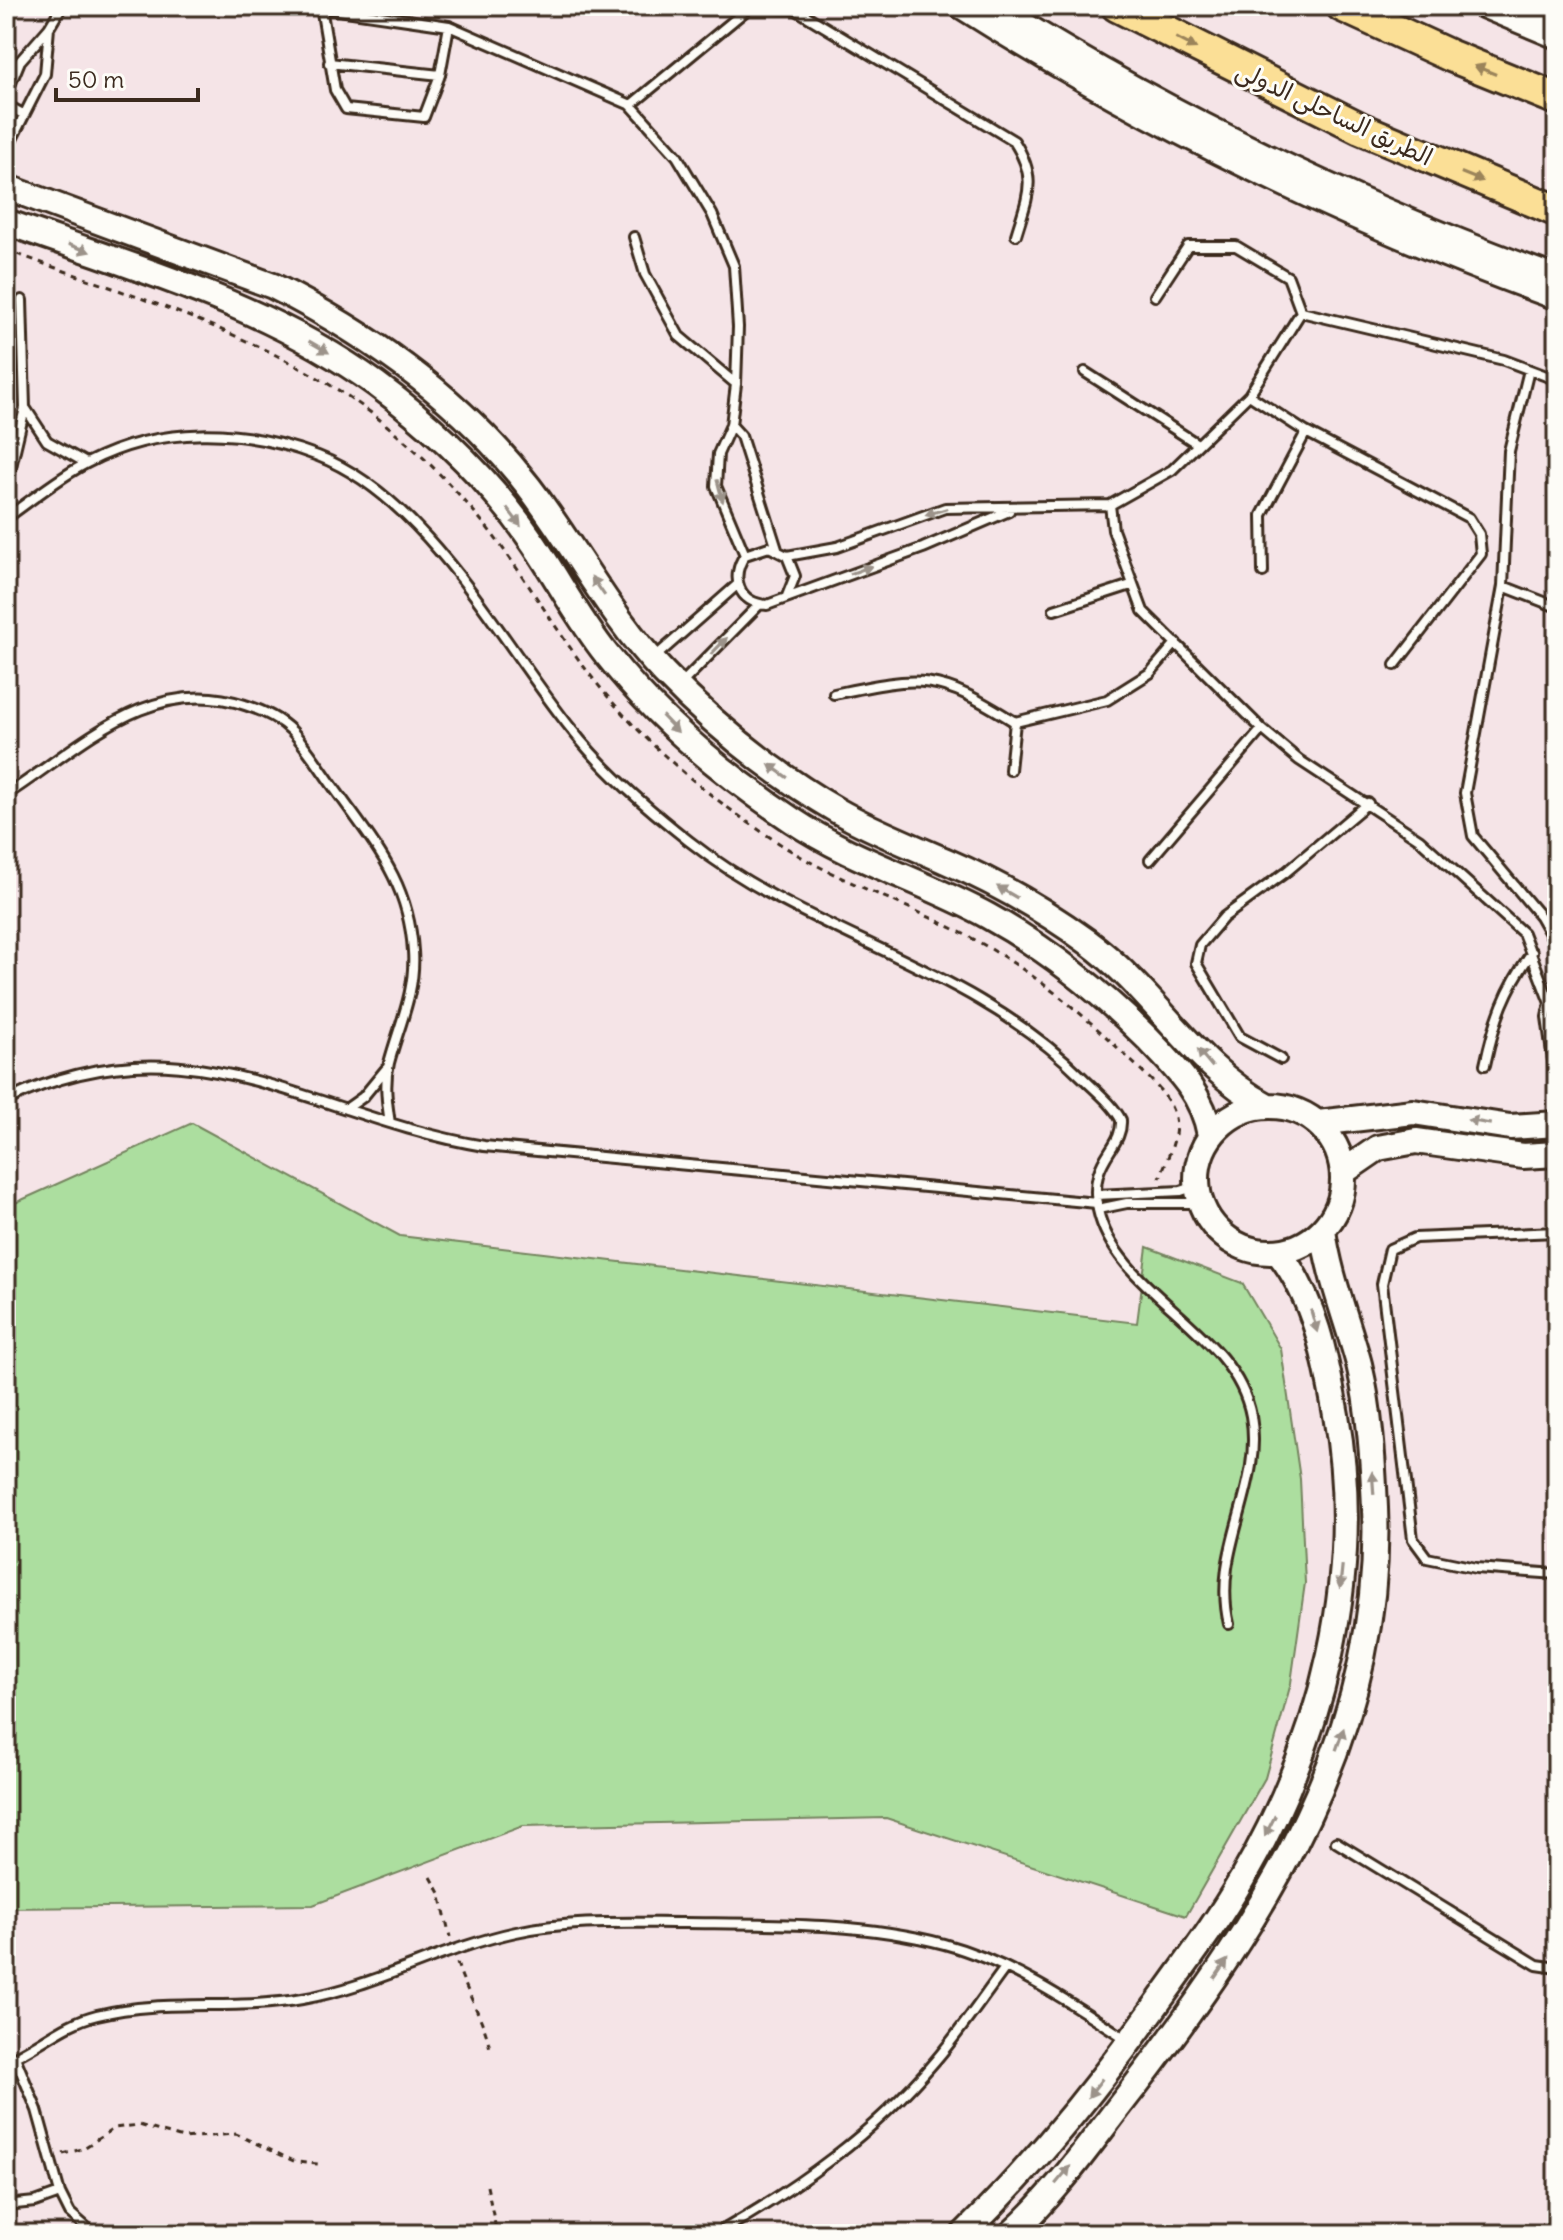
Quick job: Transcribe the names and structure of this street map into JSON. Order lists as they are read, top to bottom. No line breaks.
{"streets":{"highway":["الطريق الساحلى الدولى"]},"scale_bar":"50 m"}
